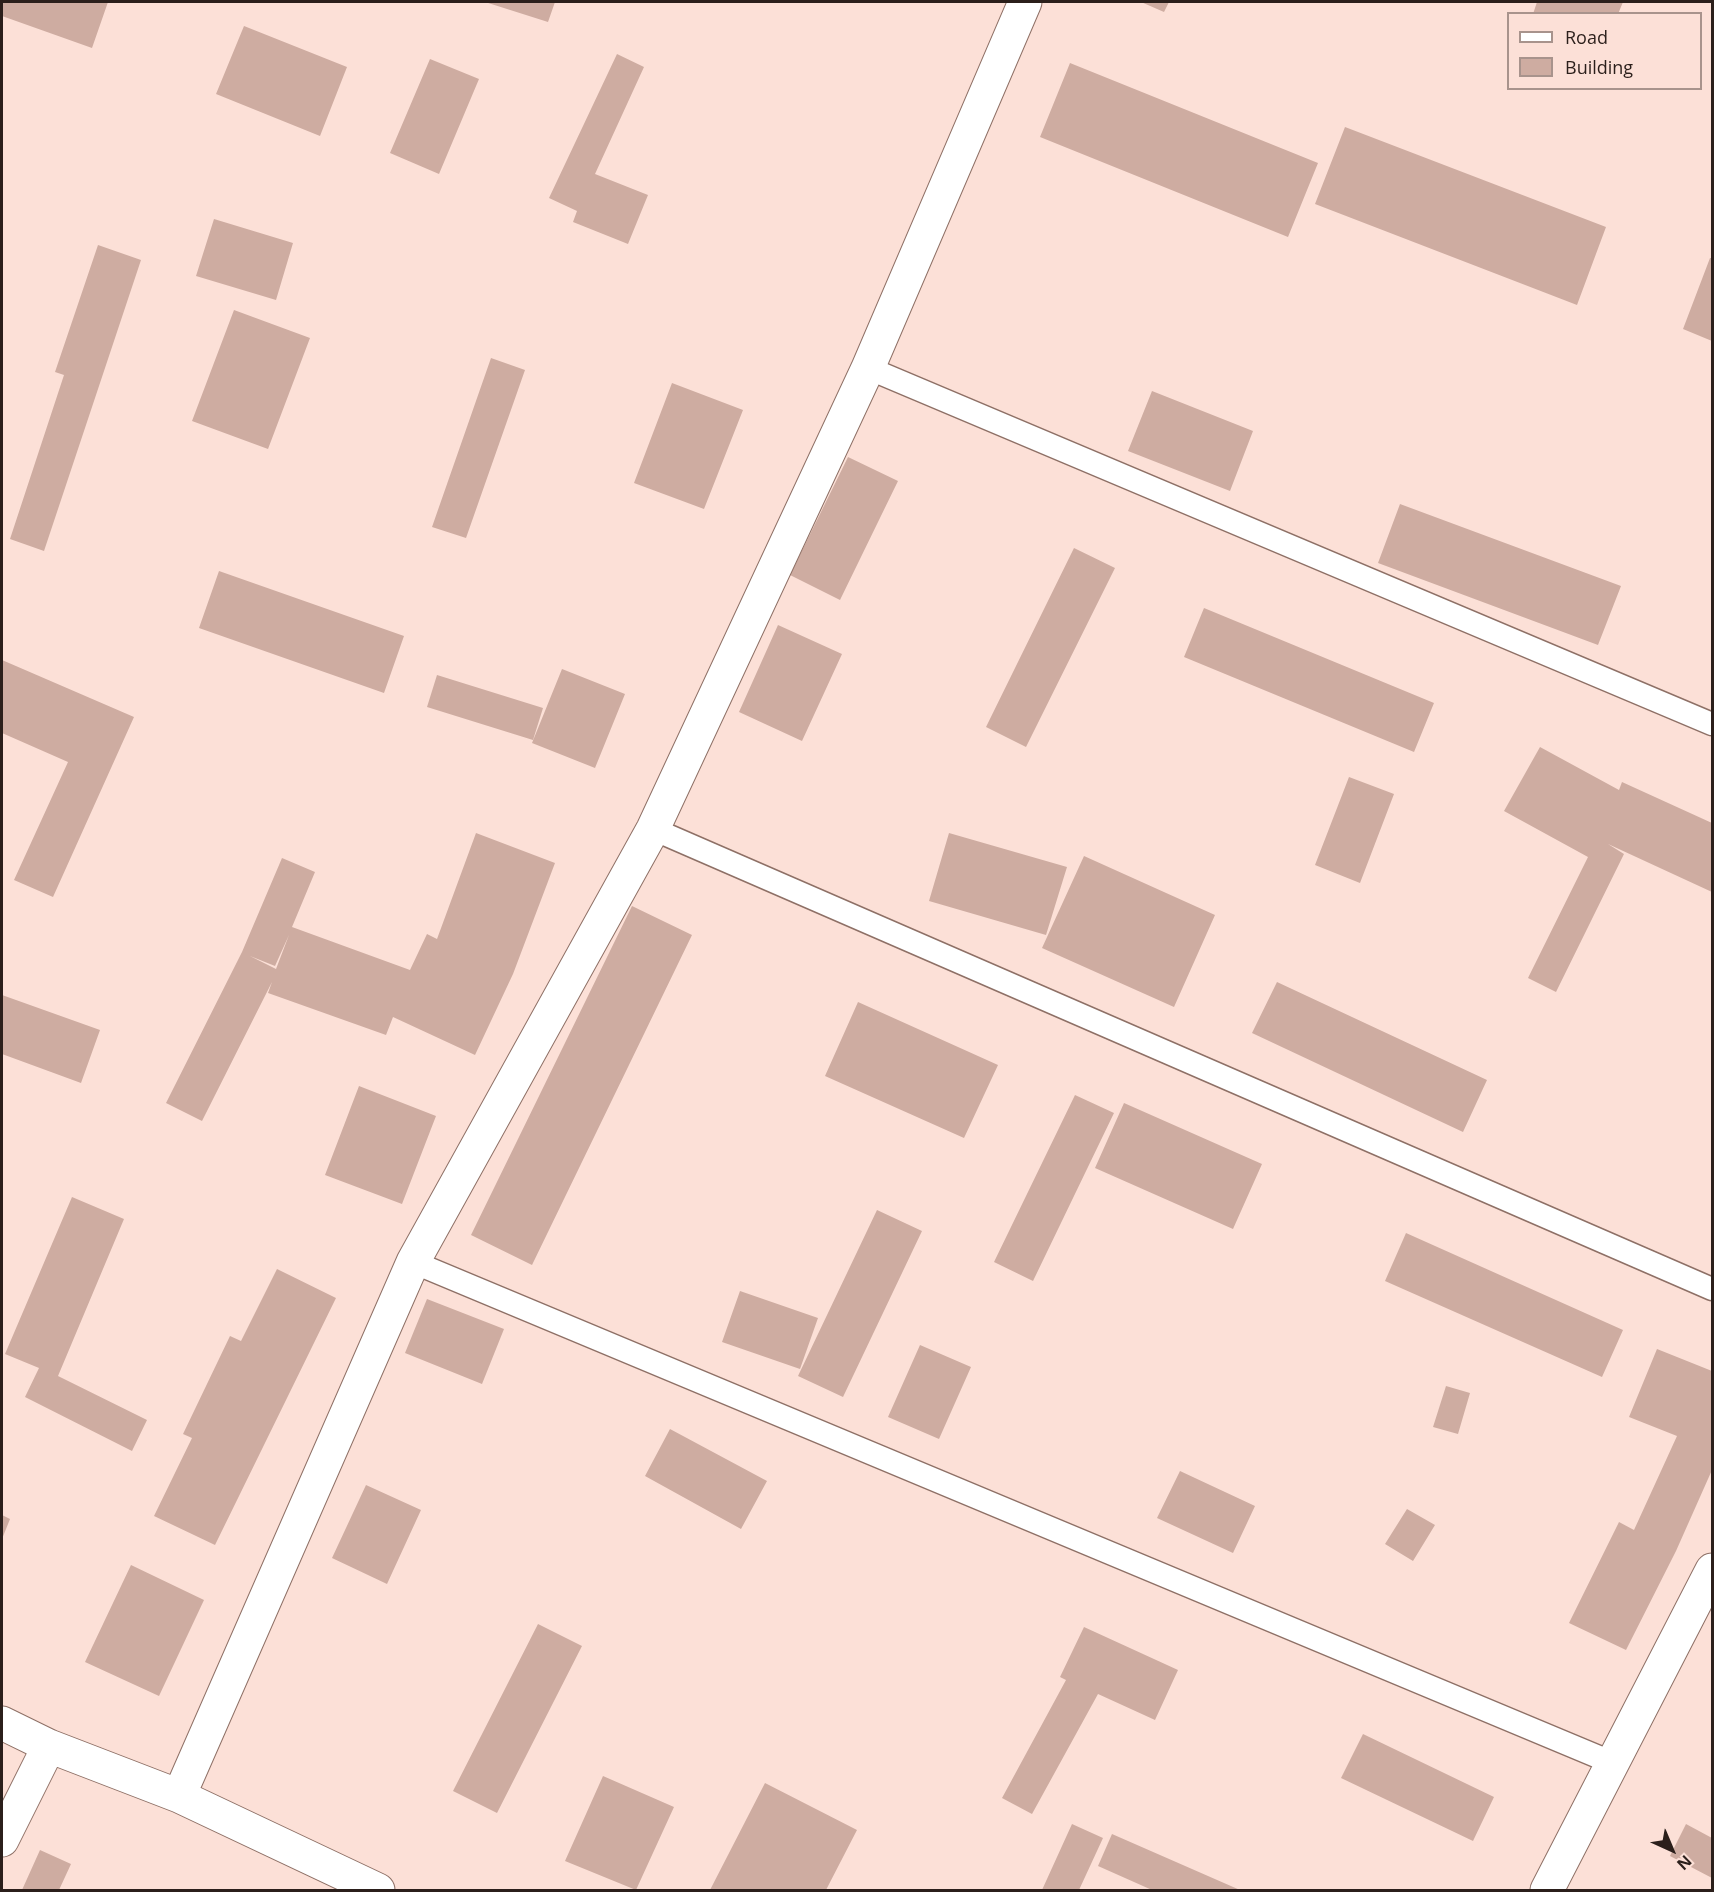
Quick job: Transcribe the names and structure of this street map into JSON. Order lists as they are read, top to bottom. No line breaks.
{"legend":["Road","Building"],"north":"bottom right"}
